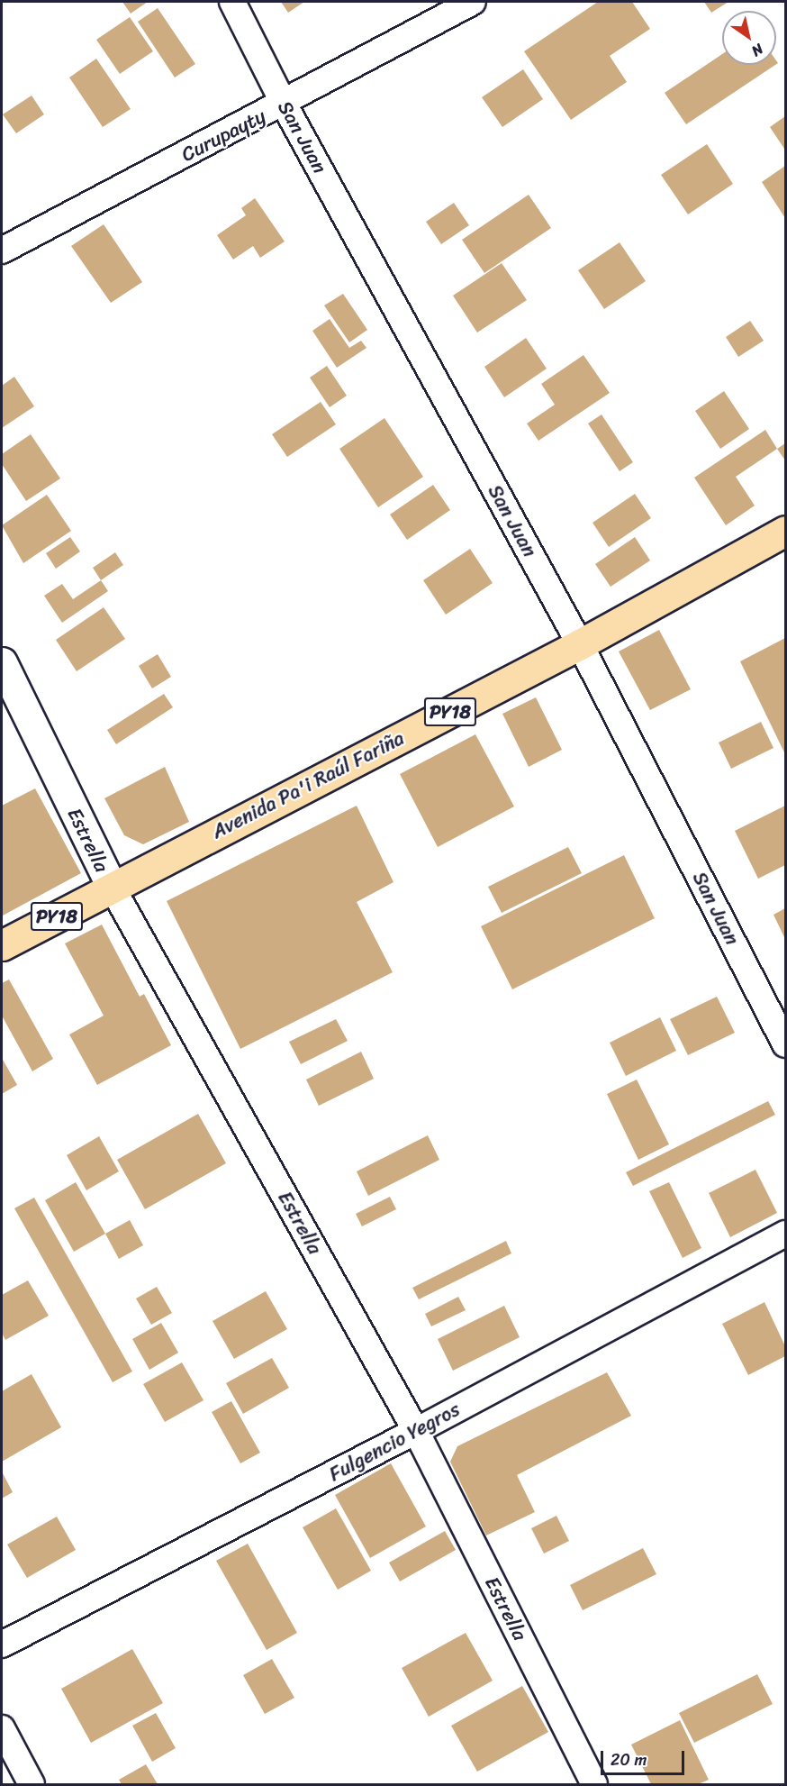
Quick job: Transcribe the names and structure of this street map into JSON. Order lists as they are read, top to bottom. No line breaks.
{"streets":{"highway":["PY18","Avenida Pa'i Raúl Fariña"],"main road":["Estrella"],"street":["Curupayty","San Juan","Fulgencio Yegros"]},"crossings":[["Curupayty","San Juan"],["San Juan","Avenida Pa'i Raúl Fariña"],["Avenida Pa'i Raúl Fariña","Estrella"],["Estrella","Fulgencio Yegros"]],"scale_bar":"20 m","north":"bottom right"}
